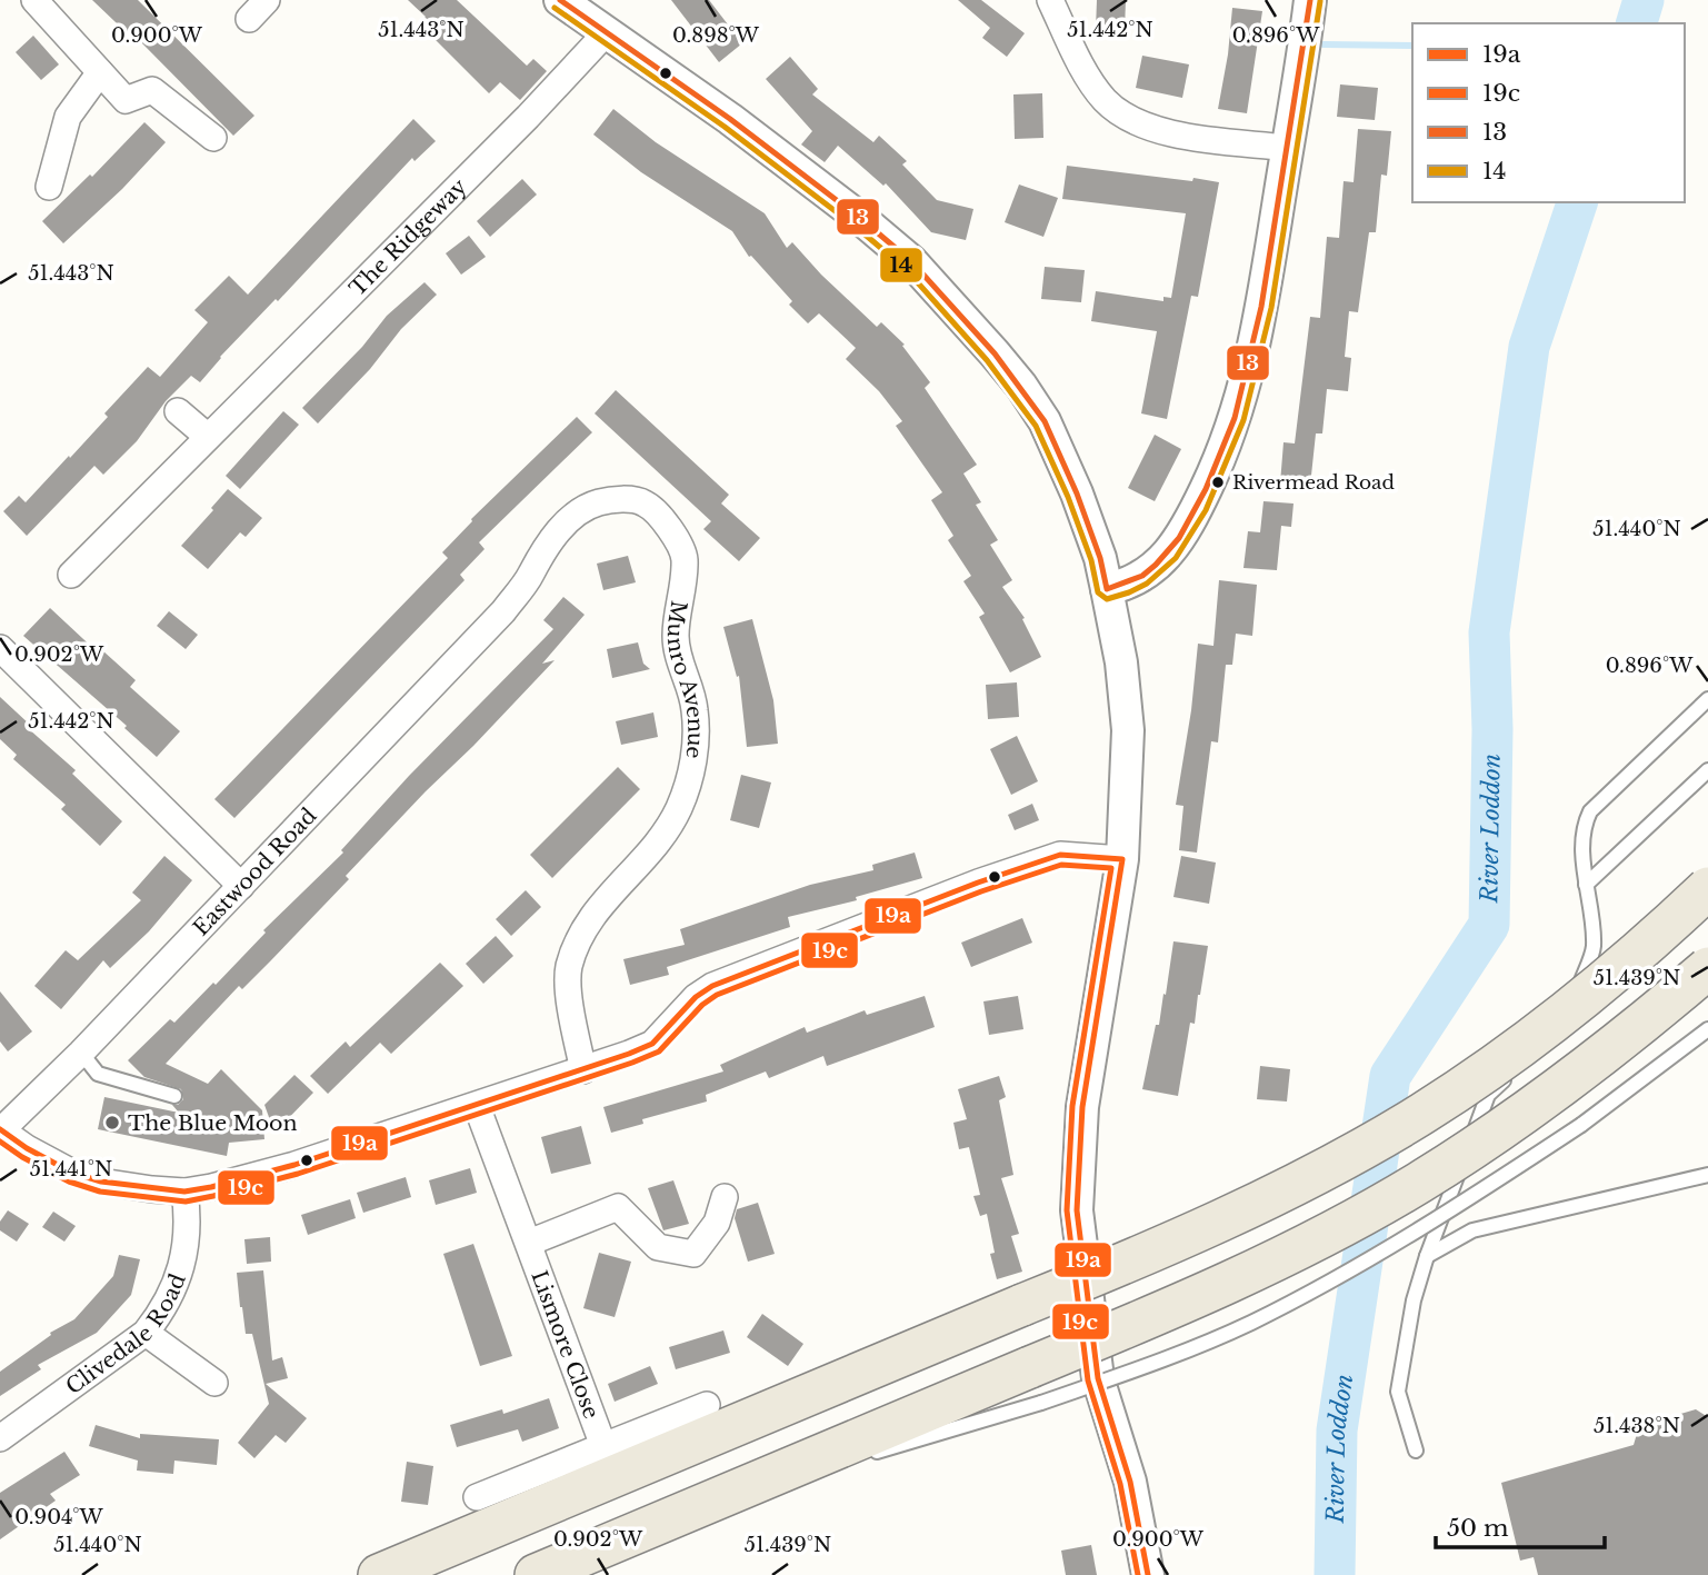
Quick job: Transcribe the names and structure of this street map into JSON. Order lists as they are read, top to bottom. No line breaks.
{"streets":{"street":["The Ridgeway","Munro Avenue","Eastwood Road","Clivedale Road","Lismore Close"]},"crossings":[["Munro Avenue","Eastwood Road"]],"water":["River Loddon"],"places":["Rivermead Road","The Blue Moon"],"lines":["transit line 13","transit line 14","transit line 19a","transit line 19c"],"legend":["19a","19c","13","14"],"scale_bar":"50 m","coordinates":["51.443°N","51.442°N","0.900°W","0.898°W","0.896°W","51.440°N","0.902°W","51.439°N","51.441°N","51.438°N","0.904°W"]}
